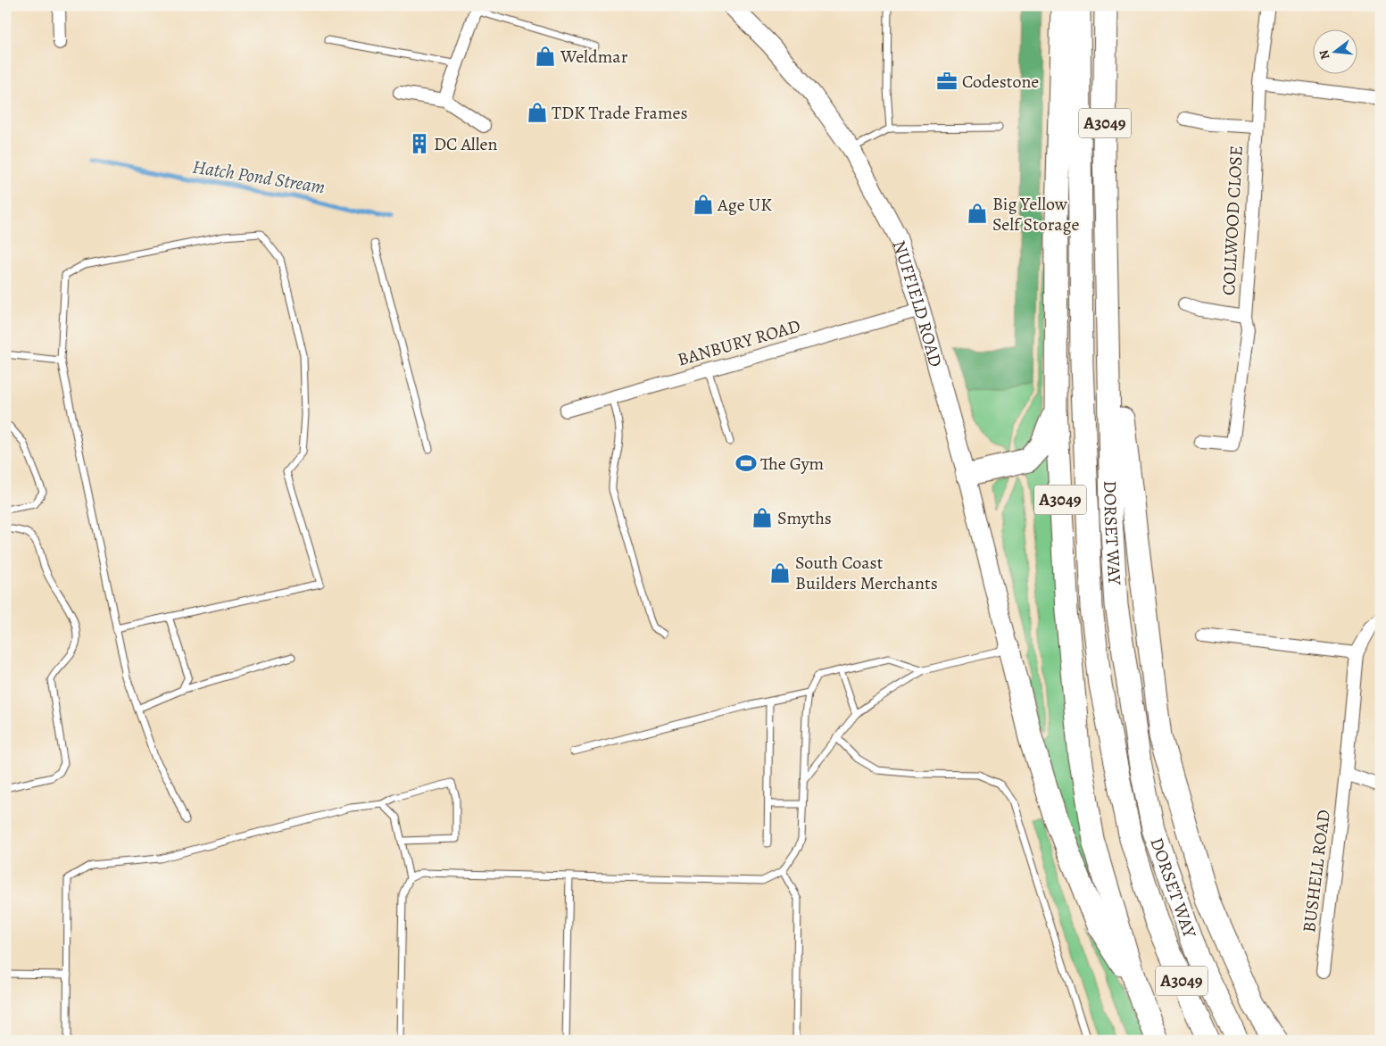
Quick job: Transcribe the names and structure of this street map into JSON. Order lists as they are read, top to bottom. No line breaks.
{"streets":{"highway":["A3049","DORSET WAY"],"street":["COLLWOOD CLOSE","NUFFIELD ROAD","BANBURY ROAD","BUSHELL ROAD"]},"crossings":[["A3049","DORSET WAY"],["NUFFIELD ROAD","BANBURY ROAD"]],"water":["Hatch Pond Stream"],"places":{"shop":["Weldmar","TDK Trade Frames","Age UK","Big Yellow Self Storage","Smyths","South Coast Builders Merchants"],"office":["Codestone"],"building":["DC Allen"],"sports":["The Gym"]},"north":"left"}
